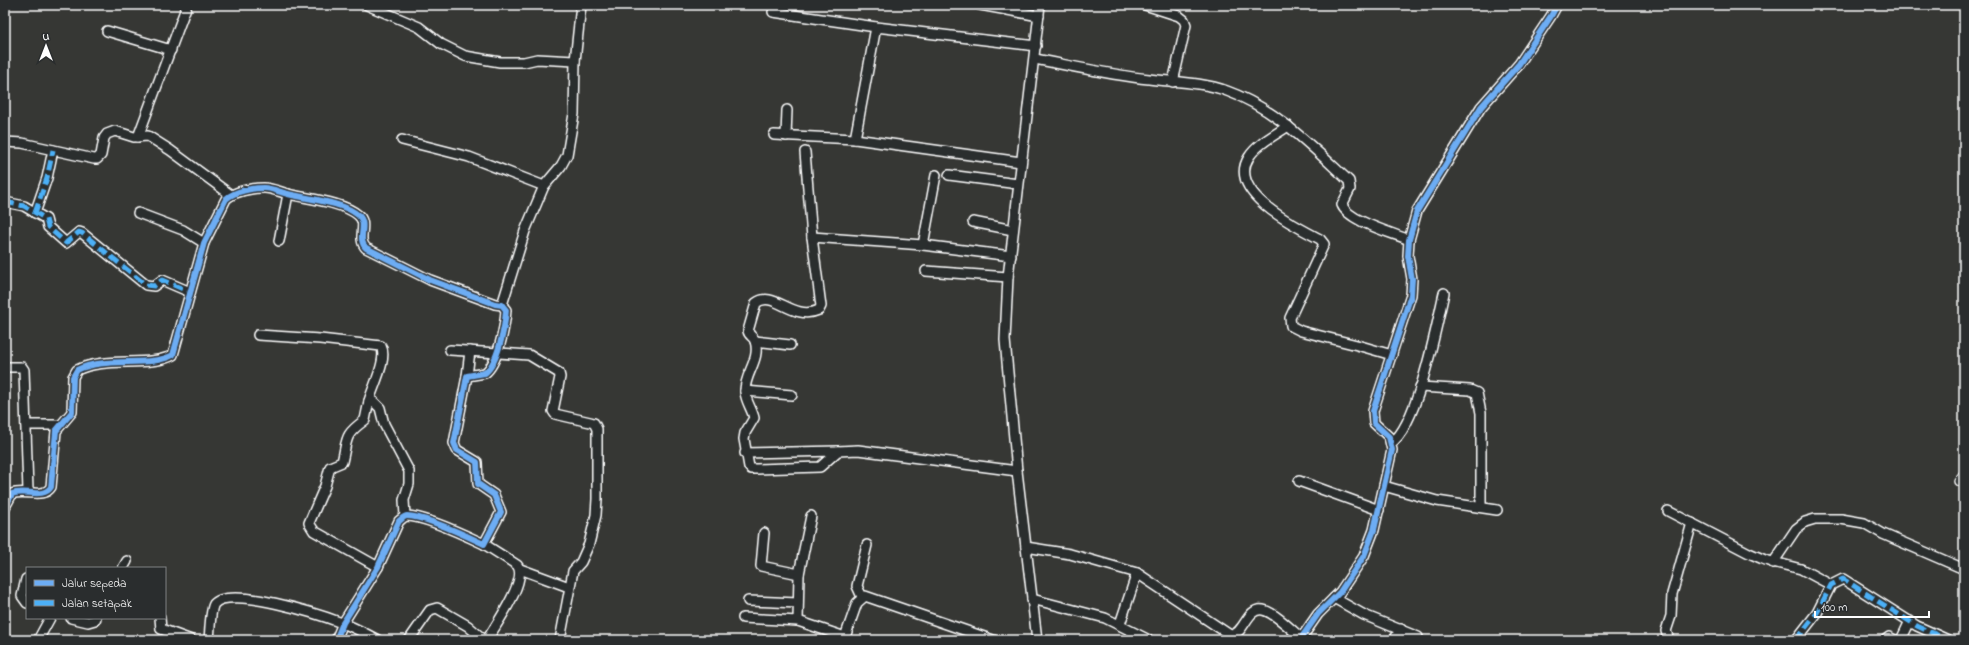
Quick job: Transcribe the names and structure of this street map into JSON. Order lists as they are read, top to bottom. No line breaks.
{"legend":["Jalur sepeda","Jalan setapak"],"scale_bar":"100 m","north":"top"}
